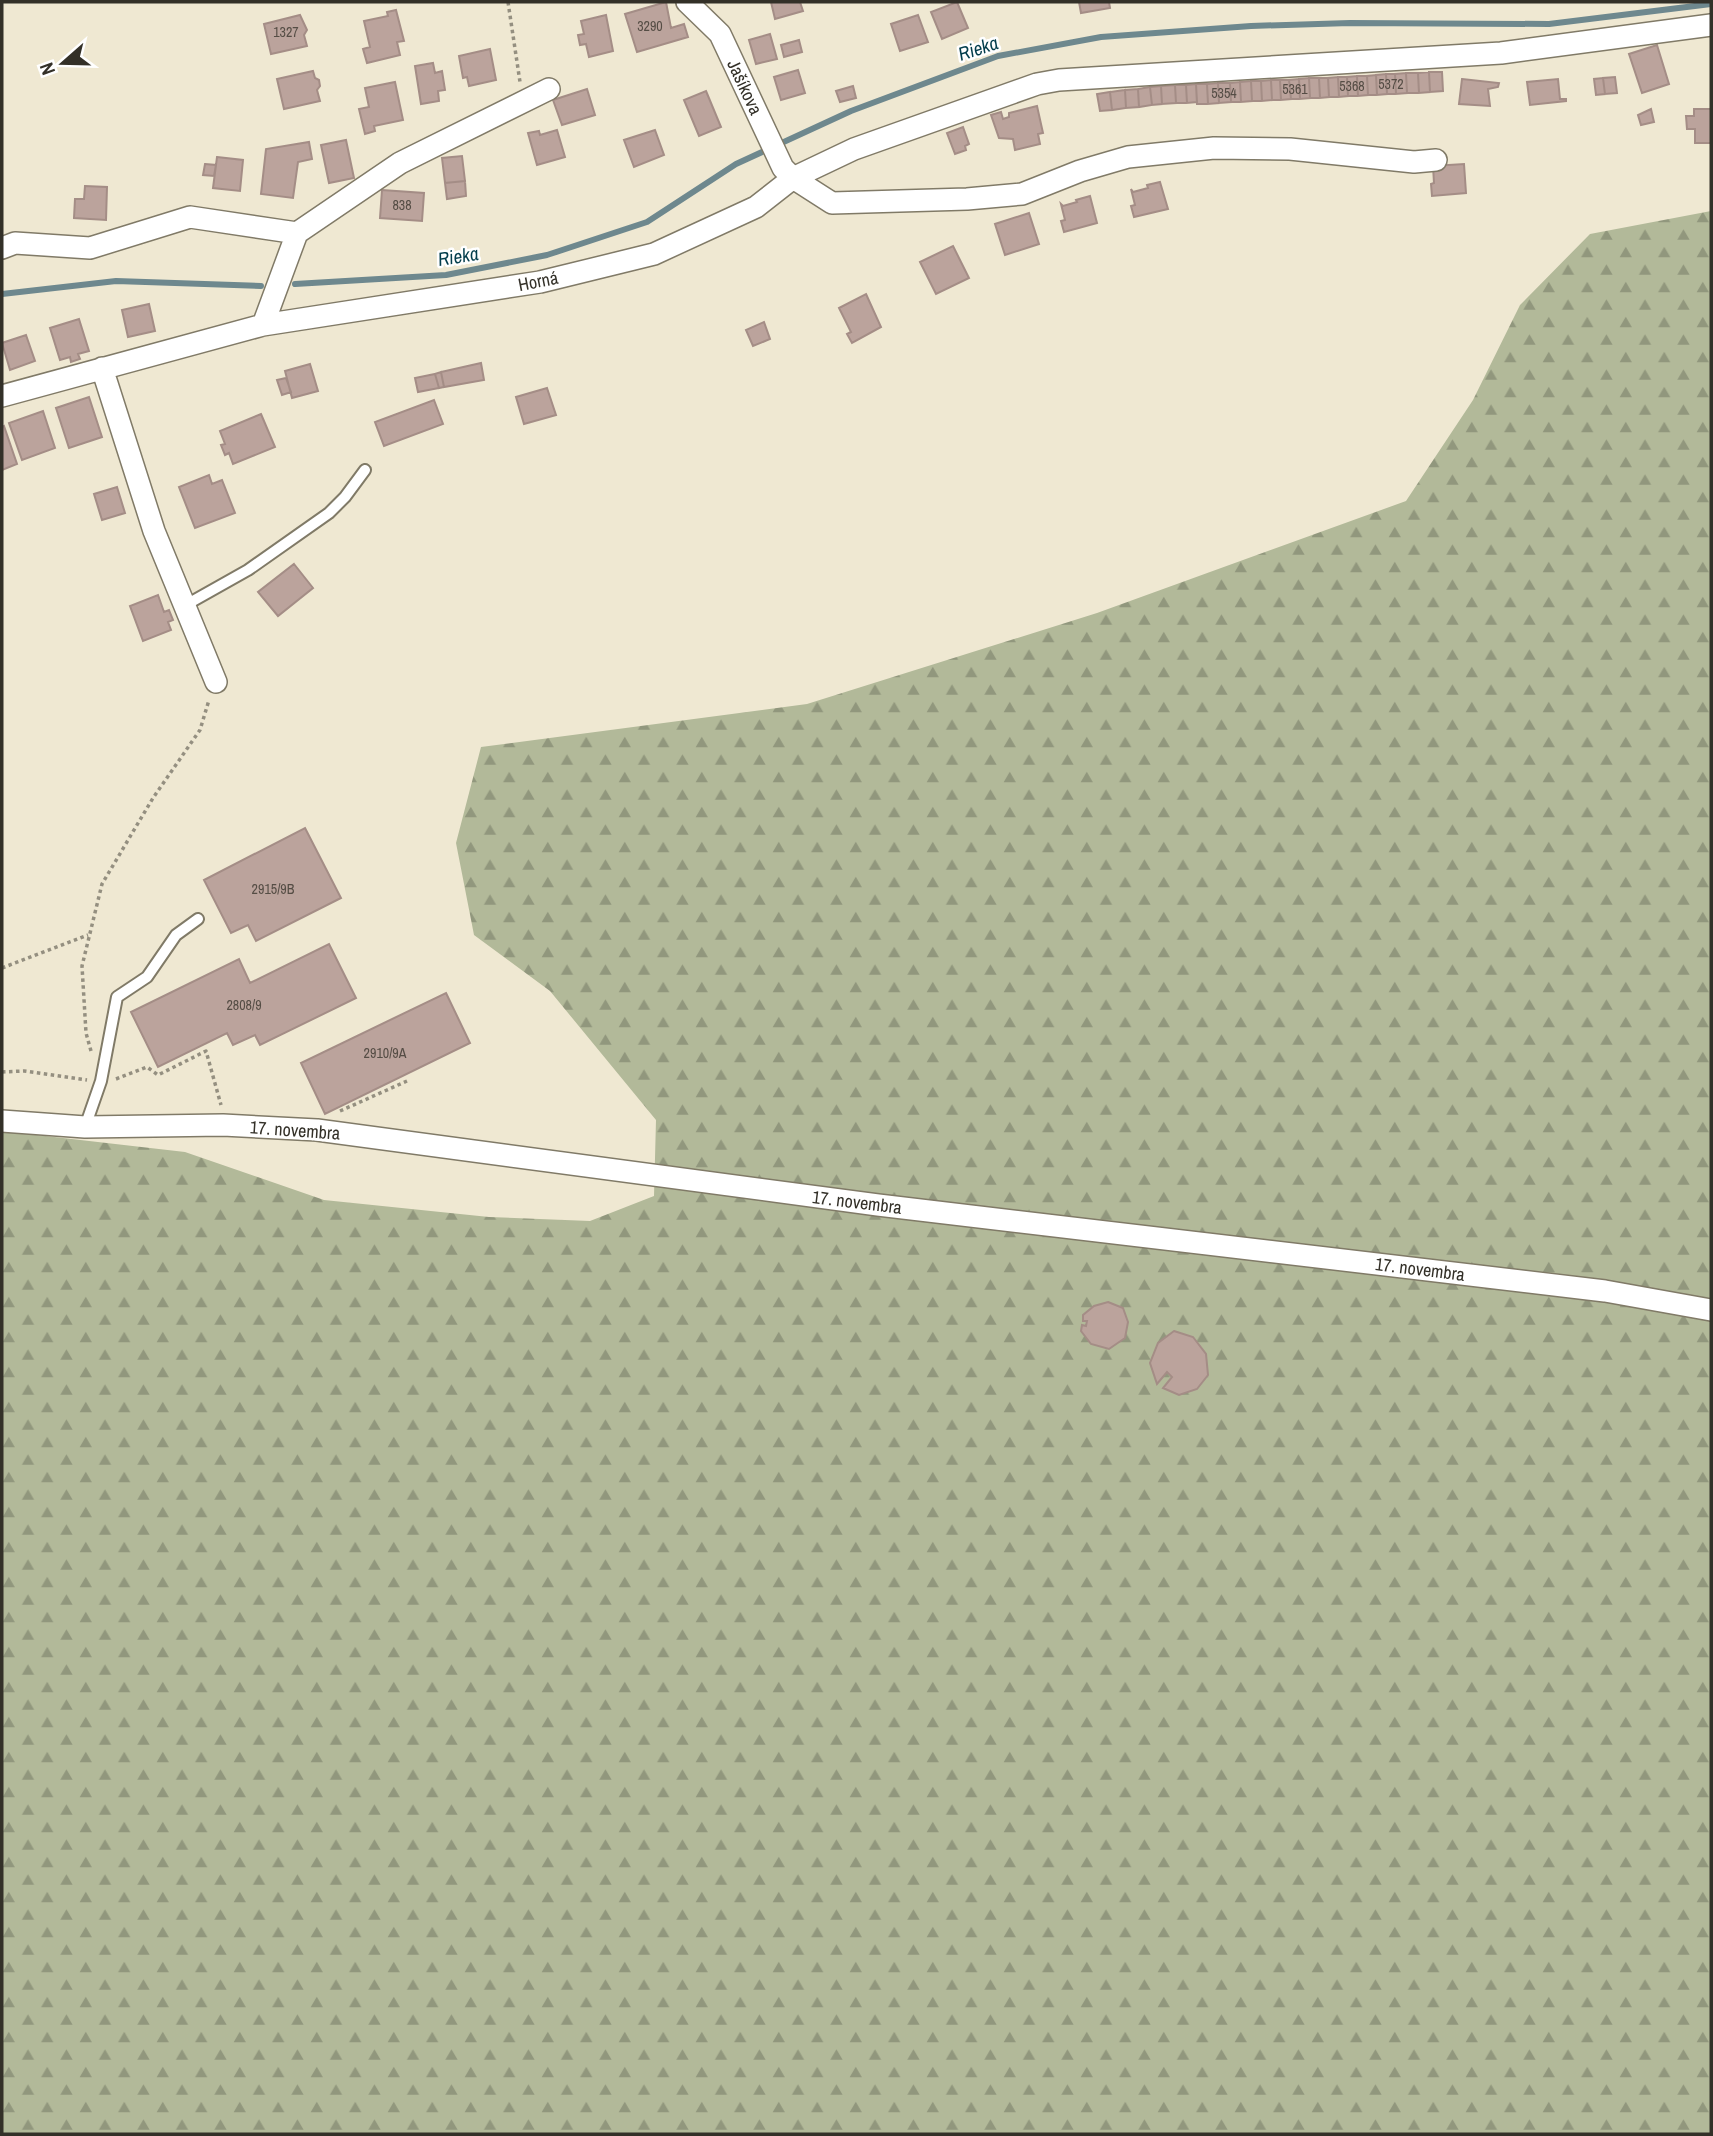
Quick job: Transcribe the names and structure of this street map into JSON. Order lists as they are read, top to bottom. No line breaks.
{"streets":{"street":["Jašíkova","Horná","17. novembra"]},"crossings":[["Jašíkova","Horná"]],"water":["Rieka"],"house_numbers":["3290","1327","5372","5368","5361","5354","838","2915/9B","2808/9","2910/9A"],"north":"left"}
